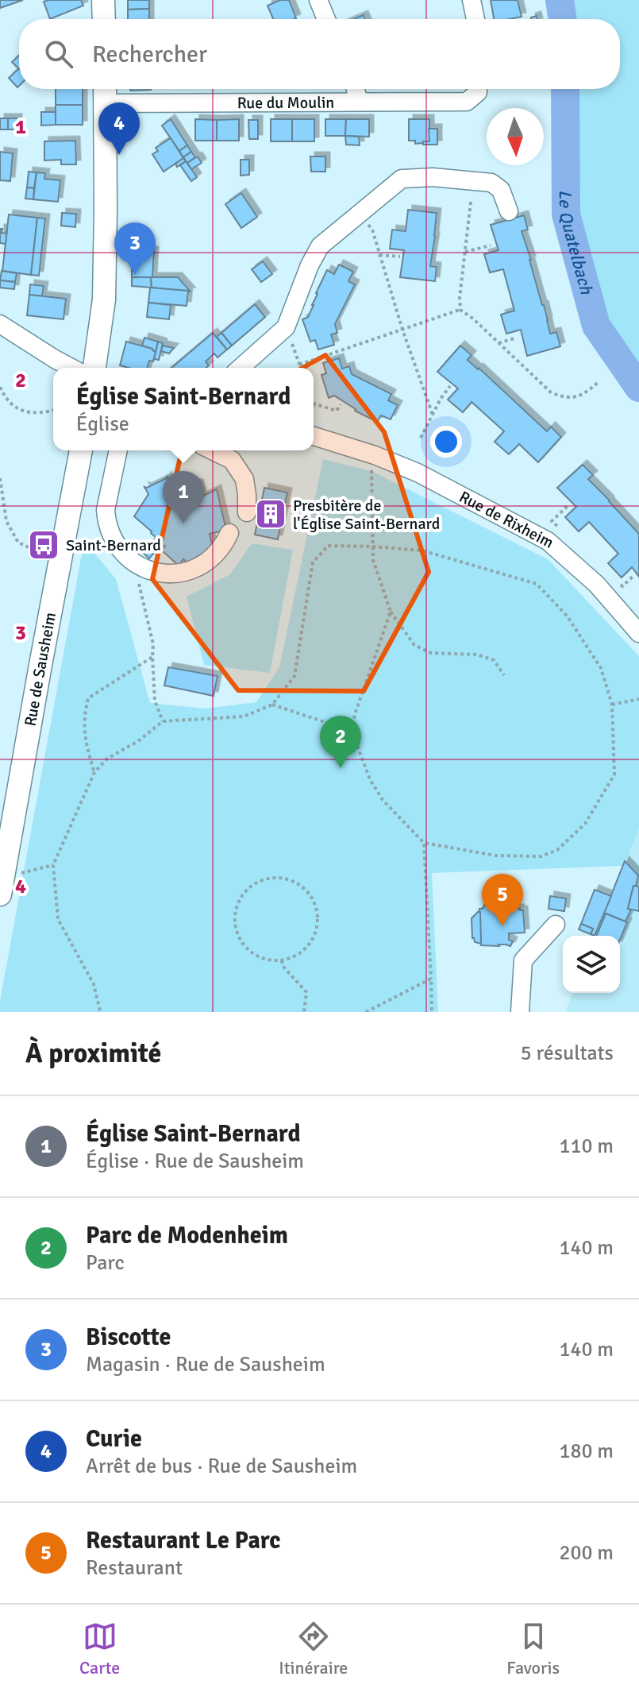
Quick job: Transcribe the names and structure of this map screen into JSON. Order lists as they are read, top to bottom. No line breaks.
{"streets":{"main road":["Rue de Sausheim"],"street":["Rue du Moulin","Rue de Rixheim"]},"water":["Le Quatelbach"],"places":{"building":["Presbitère de l'Église Saint-Bernard"],"bus stop":["Saint-Bernard"]},"north":"bottom","page":{"search":"Rechercher","pins":["4","3","1","2","5"],"popup":["Église Saint-Bernard","Église"],"heading":["À proximité","5 résultats"],"list":[{"mark":"1","name":"Église Saint-Bernard","note":"Église · Rue de Sausheim","value":"110 m"},{"mark":"2","name":"Parc de Modenheim","note":"Parc","value":"140 m"},{"mark":"3","name":"Biscotte","note":"Magasin · Rue de Sausheim","value":"140 m"},{"mark":"4","name":"Curie","note":"Arrêt de bus · Rue de Sausheim","value":"180 m"},{"mark":"5","name":"Restaurant Le Parc","note":"Restaurant","value":"200 m"}],"nav":["Carte","Itinéraire","Favoris"]},"grid":{"rows":["1","2","3","4"]}}
